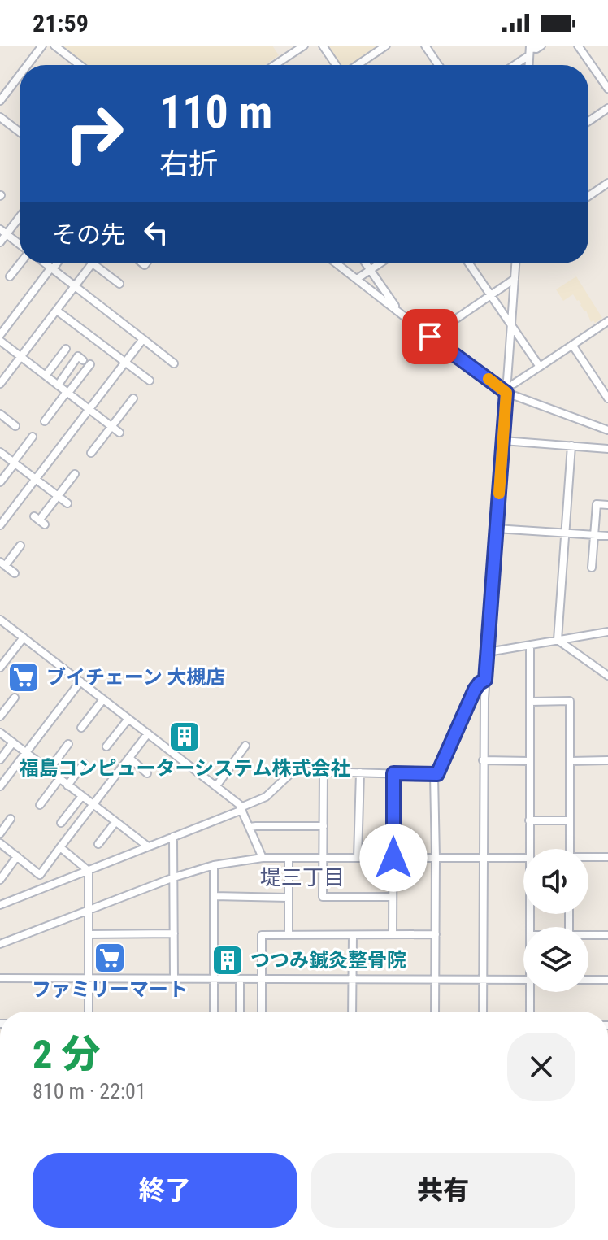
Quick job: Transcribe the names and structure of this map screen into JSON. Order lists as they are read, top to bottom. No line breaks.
{"districts":["堤三丁目"],"places":{"supermarket":["ブイチェーン 大槻店","ファミリーマート"],"building":["福島コンピューターシステム株式会社","つつみ鍼灸整骨院"]},"page":{"status":"21:59","turn":["110 m","右折"],"then":"その先","heading":["2 分","810 m · 22:01"],"buttons":["終了","共有"]}}
